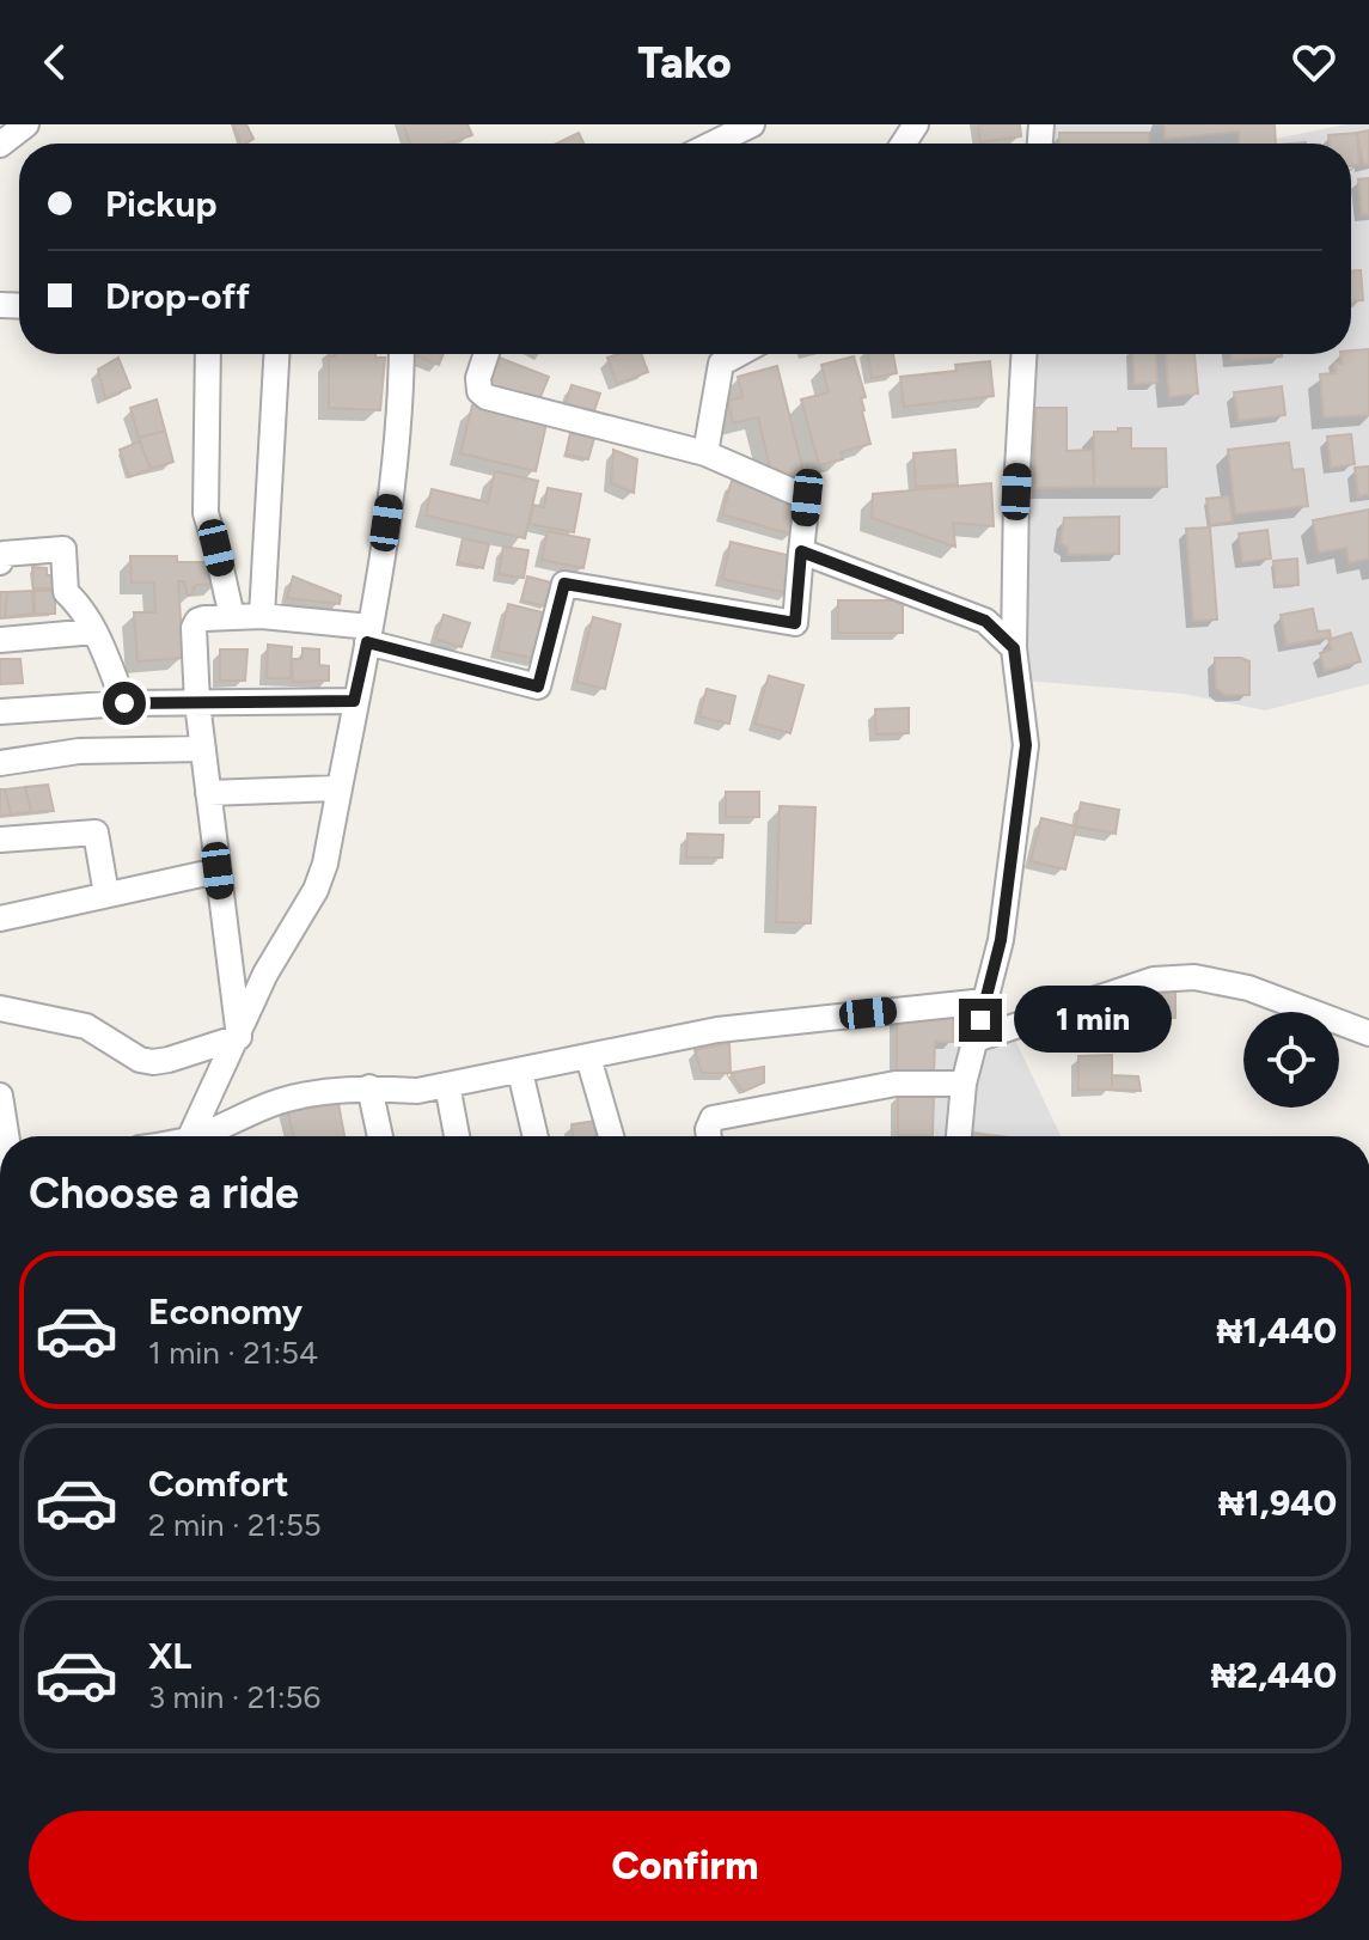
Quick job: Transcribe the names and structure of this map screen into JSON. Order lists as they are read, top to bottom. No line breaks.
{"page":{"header":"Tako","banner":["Pickup","Drop-off"],"bubble":"1 min","heading":"Choose a ride","list":[{"name":"Economy","note":"1 min · 21:54","value":"₦1,440"},{"name":"Comfort","note":"2 min · 21:55","value":"₦1,940"},{"name":"XL","note":"3 min · 21:56","value":"₦2,440"}],"buttons":"Confirm"}}
